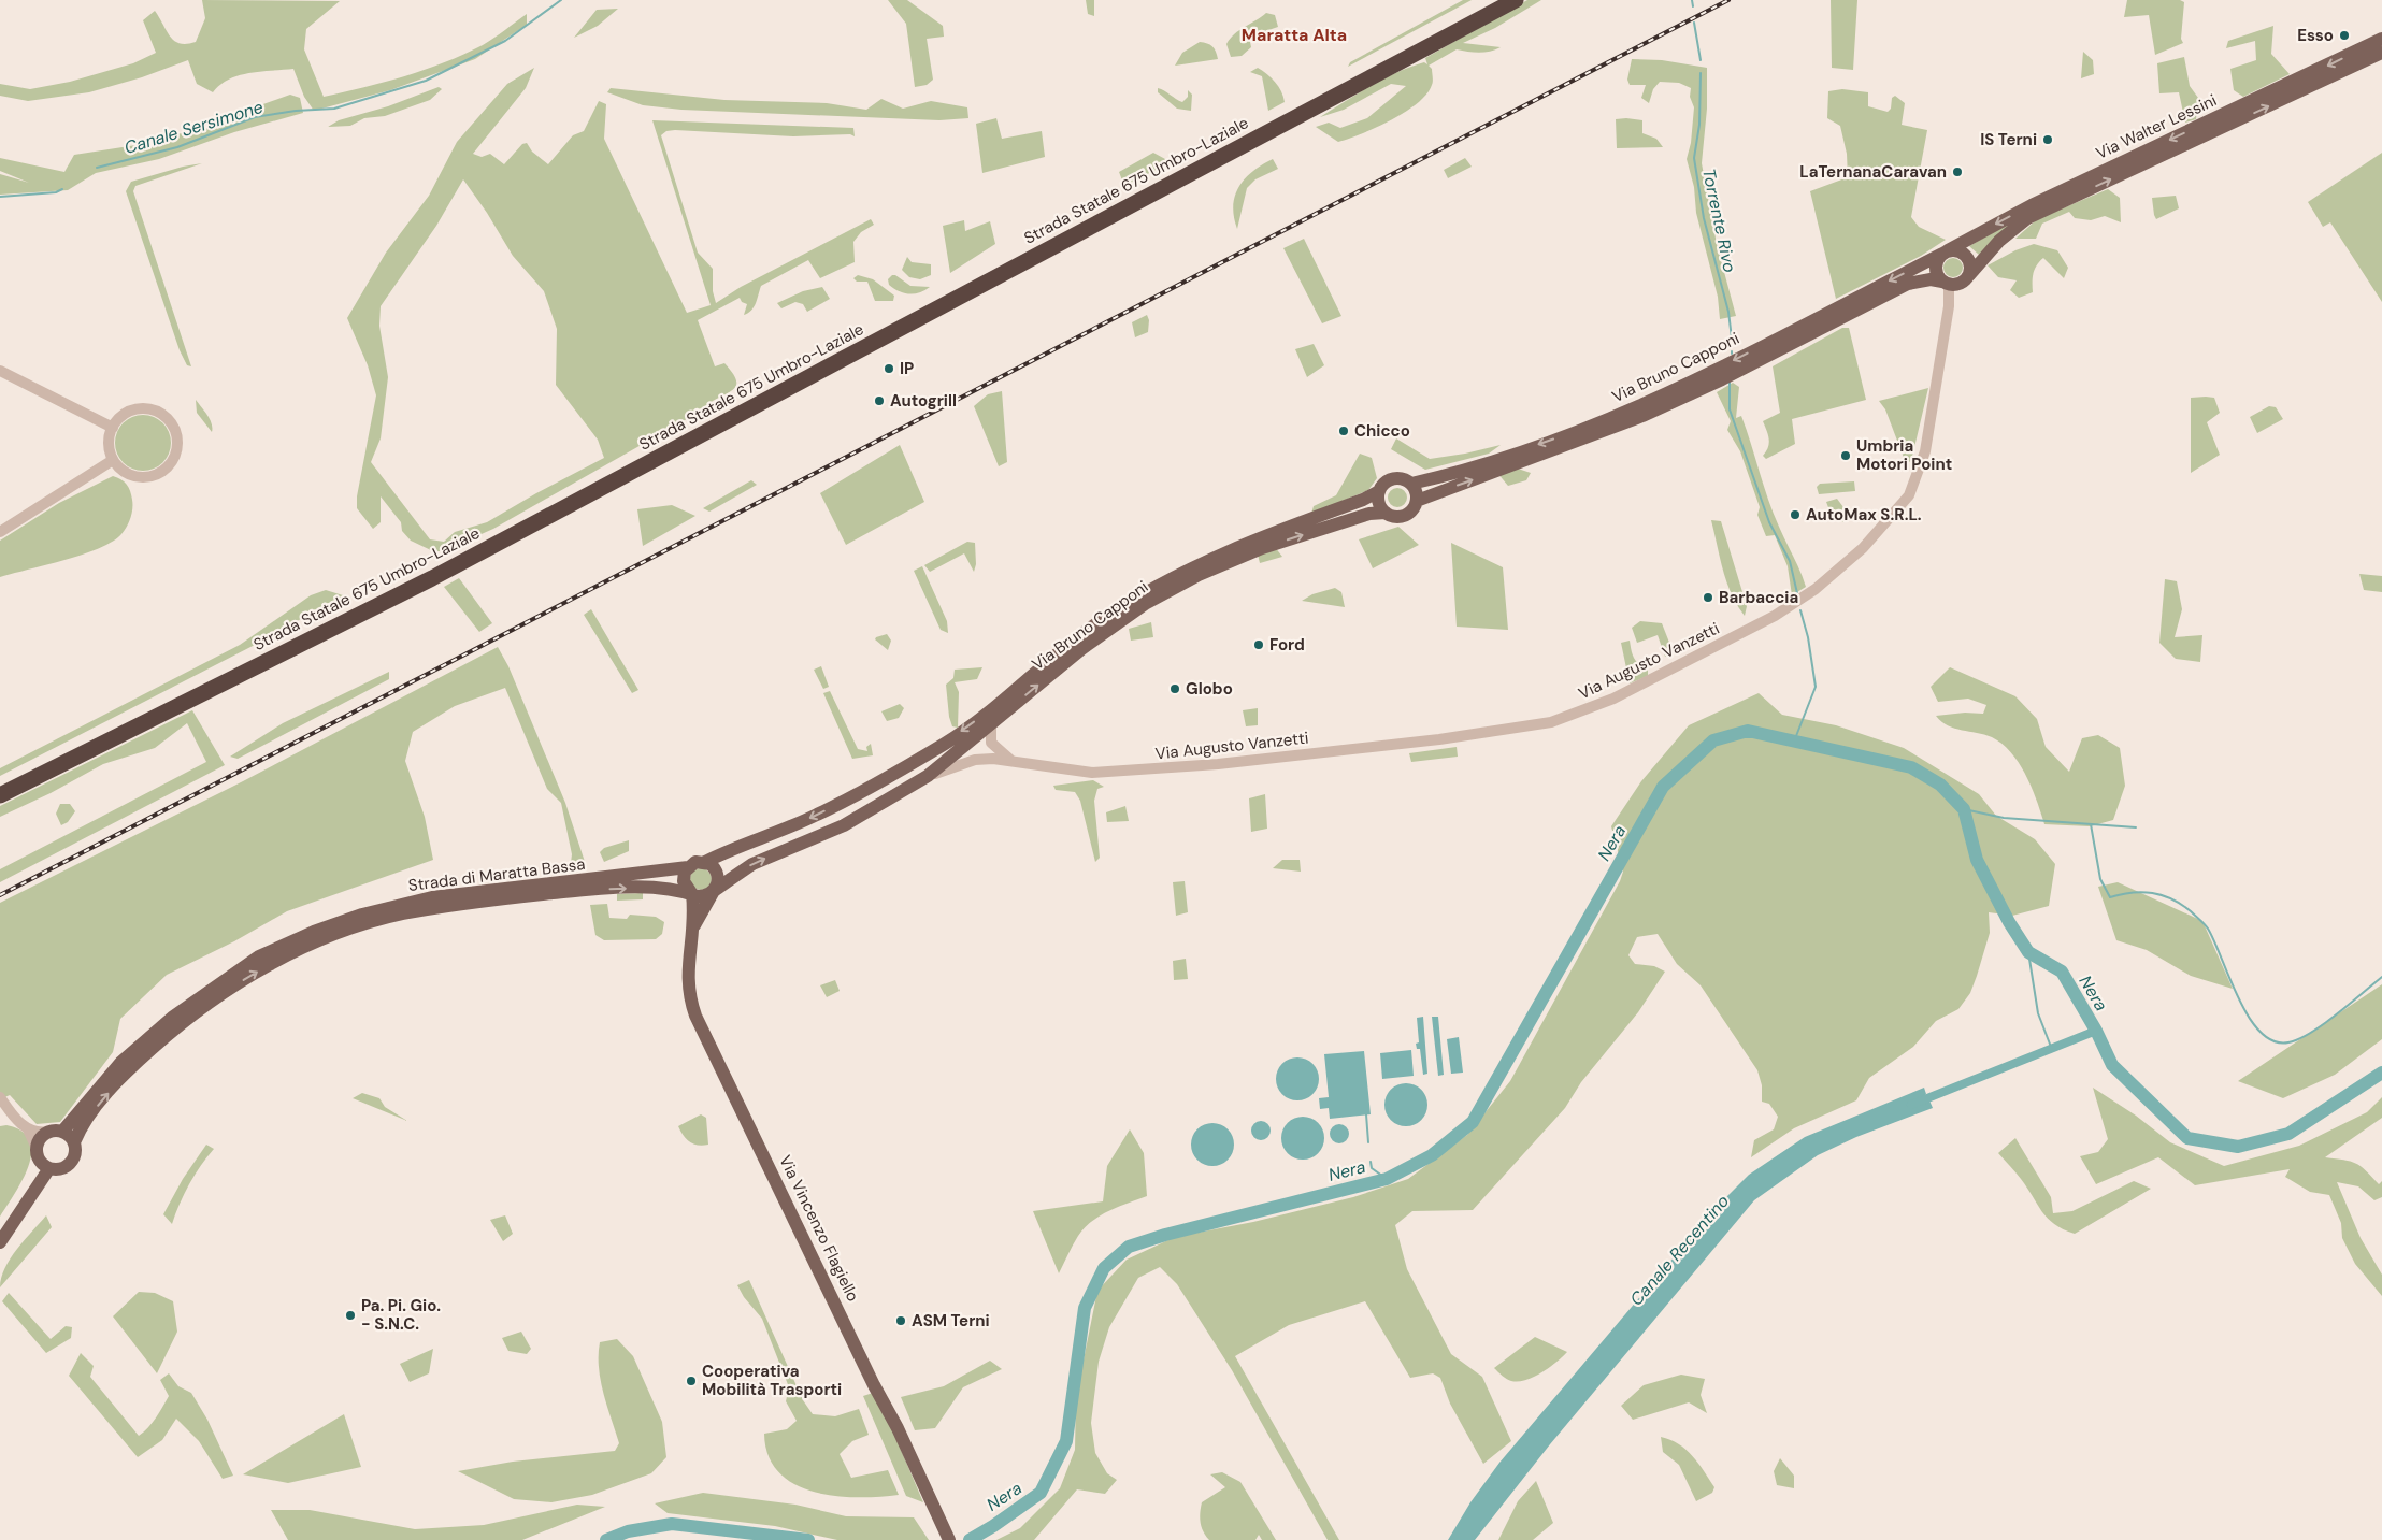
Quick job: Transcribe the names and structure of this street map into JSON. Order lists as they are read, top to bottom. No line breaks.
{"streets":{"highway":["Strada Statale 675 Umbro-Laziale"],"main road":["Via Walter Lessini","Via Bruno Capponi","Strada di Maratta Bassa","Via Vincenzo Flagiello"],"street":["Via Augusto Vanzetti"]},"crossings":[["Via Walter Lessini","Via Bruno Capponi"],["Via Walter Lessini","Via Augusto Vanzetti"],["Via Bruno Capponi","Via Augusto Vanzetti"],["Via Bruno Capponi","Strada di Maratta Bassa"],["Via Bruno Capponi","Via Vincenzo Flagiello"],["Strada di Maratta Bassa","Via Vincenzo Flagiello"]],"districts":["Maratta Alta"],"water":["Canale Sersimone","Torrente Rivo","Nera","Canale Recentino"],"places":["Esso","IS Terni","LaTernanaCaravan","IP","Autogrill","Chicco","Umbria Motori Point","AutoMax S.R.L.","Barbaccia","Ford","Globo","Pa. Pi. Gio. - S.N.C.","ASM Terni","Cooperativa Mobilità Trasporti"]}
